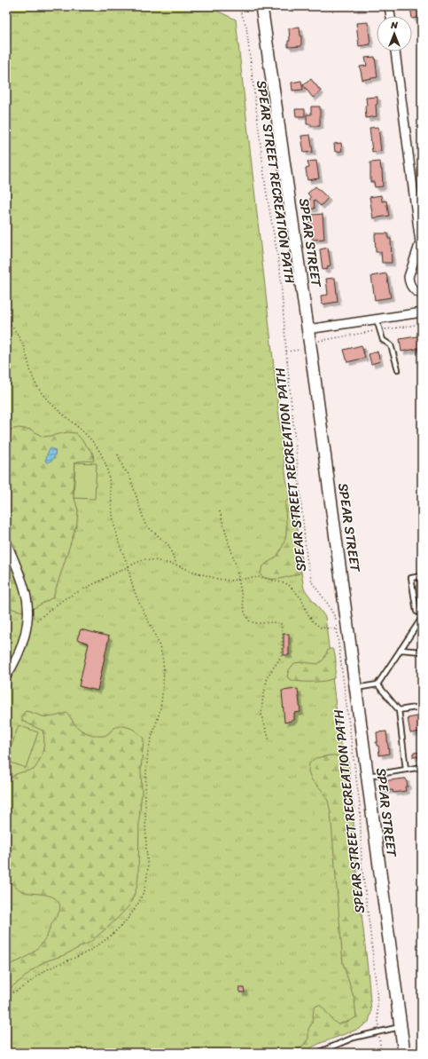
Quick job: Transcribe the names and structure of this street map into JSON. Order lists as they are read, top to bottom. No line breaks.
{"streets":{"main road":["SPEAR STREET"],"path":["SPEAR STREET RECREATION PATH"]},"crossings":[["SPEAR STREET RECREATION PATH","SPEAR STREET"]],"north":"top"}
